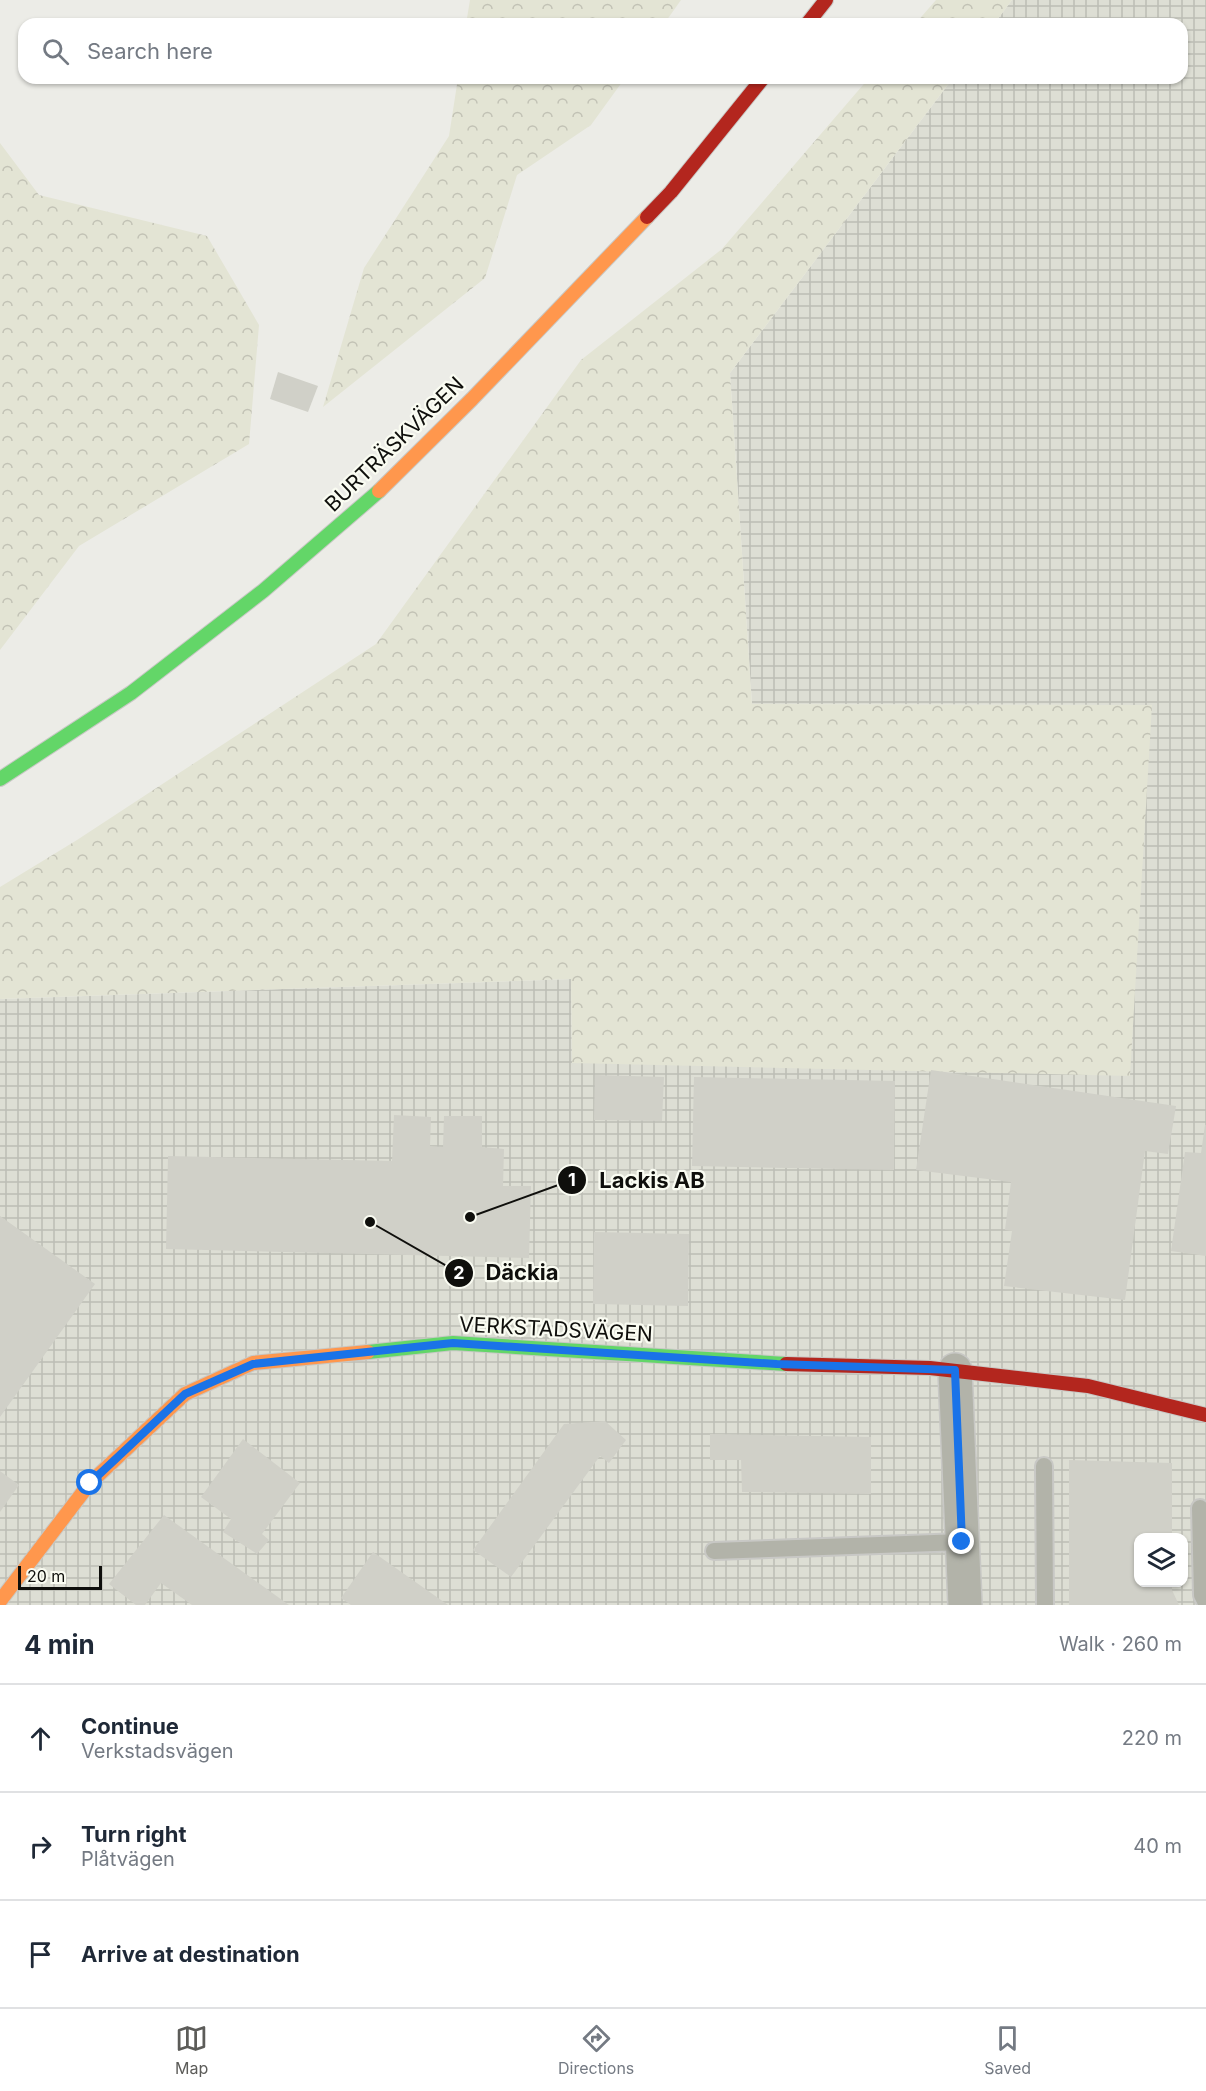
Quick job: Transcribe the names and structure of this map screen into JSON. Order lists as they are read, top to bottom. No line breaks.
{"streets":{"street":["BURTRÄSKVÄGEN","VERKSTADSVÄGEN"]},"places":["Lackis AB","Däckia"],"scale_bar":"20 m","page":{"search":"Search here","scale":"20 m","heading":["4 min","Walk · 260 m"],"list":[["Continue","Verkstadsvägen","220 m"],["Turn right","Plåtvägen","40 m"],"Arrive at destination"],"nav":["Map","Directions","Saved"]}}
